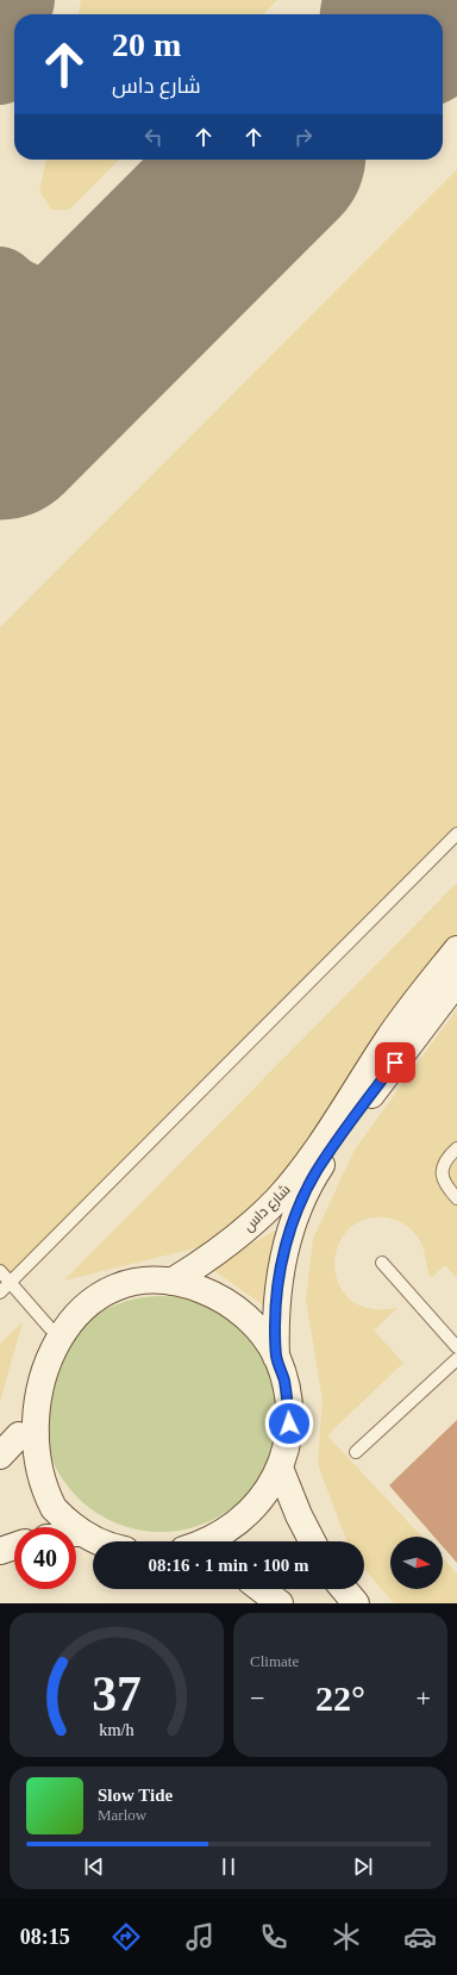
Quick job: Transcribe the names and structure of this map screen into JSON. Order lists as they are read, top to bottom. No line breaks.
{"streets":{"street":["شارع داس"]},"north":"right","page":{"turn":["20 m","شارع داس"],"limit":"40","trip":"08:16 · 1 min · 100 m","tile":"Climate","heat":["−","22°","+"],"song":["Slow Tide","Marlow"],"tabs":"08:15","gauge":["37","km/h"]}}
